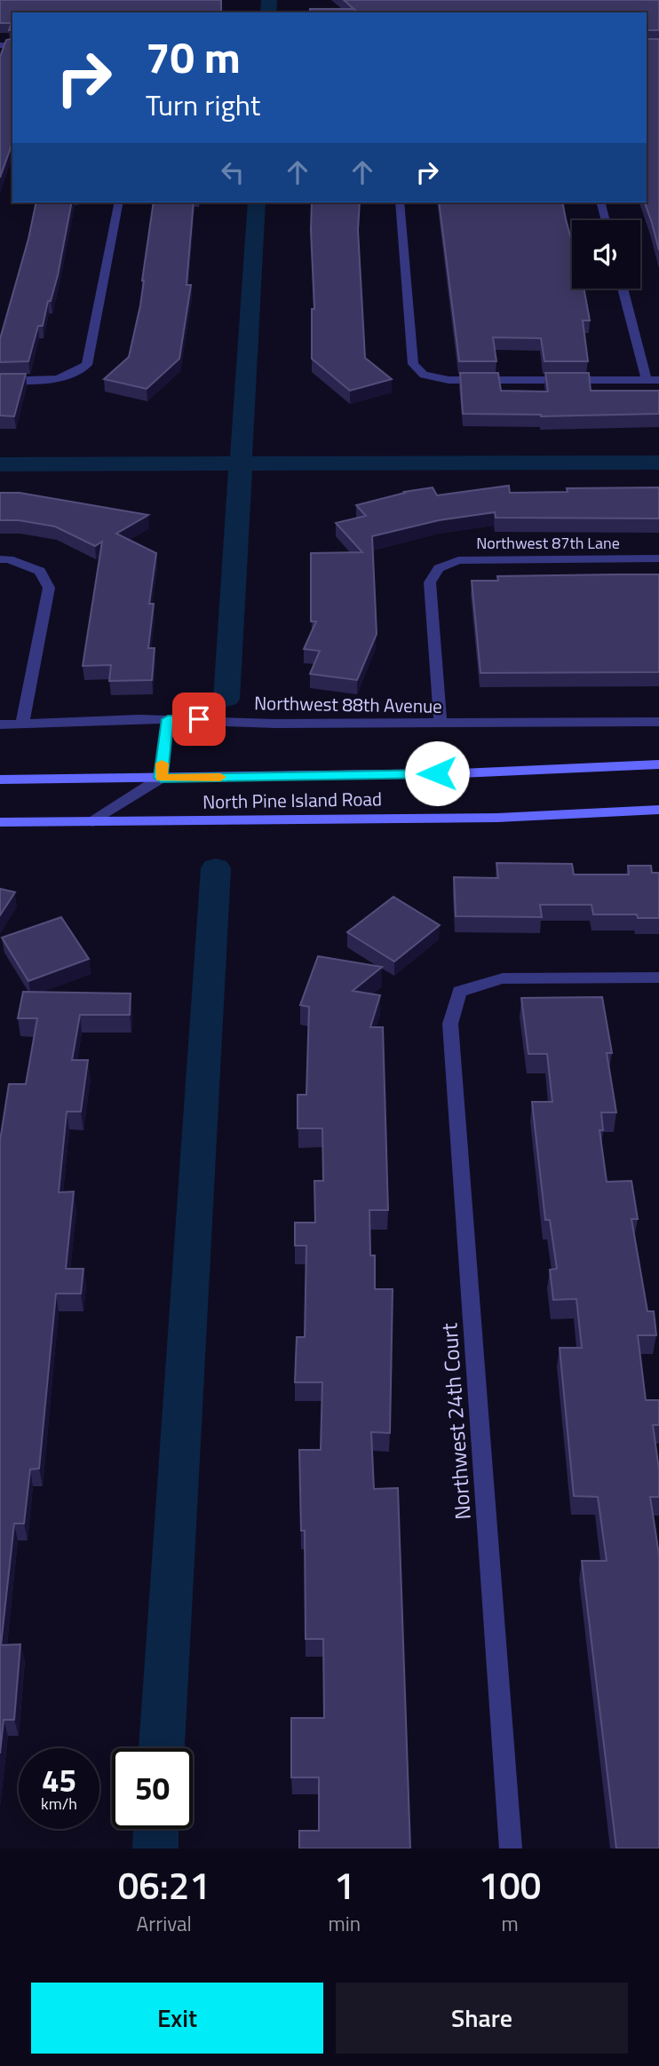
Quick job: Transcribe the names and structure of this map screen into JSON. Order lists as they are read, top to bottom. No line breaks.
{"streets":{"main road":["North Pine Island Road"],"street":["Northwest 87th Lane","Northwest 88th Avenue","Northwest 24th Court"]},"crossings":[["Northwest 87th Lane","Northwest 88th Avenue"]],"page":{"turn":["70 m","Turn right"],"speed":"45 km/h","limit":"50","eta":["06:21","Arrival","1","min","100","m"],"buttons":["Exit","Share"]}}
